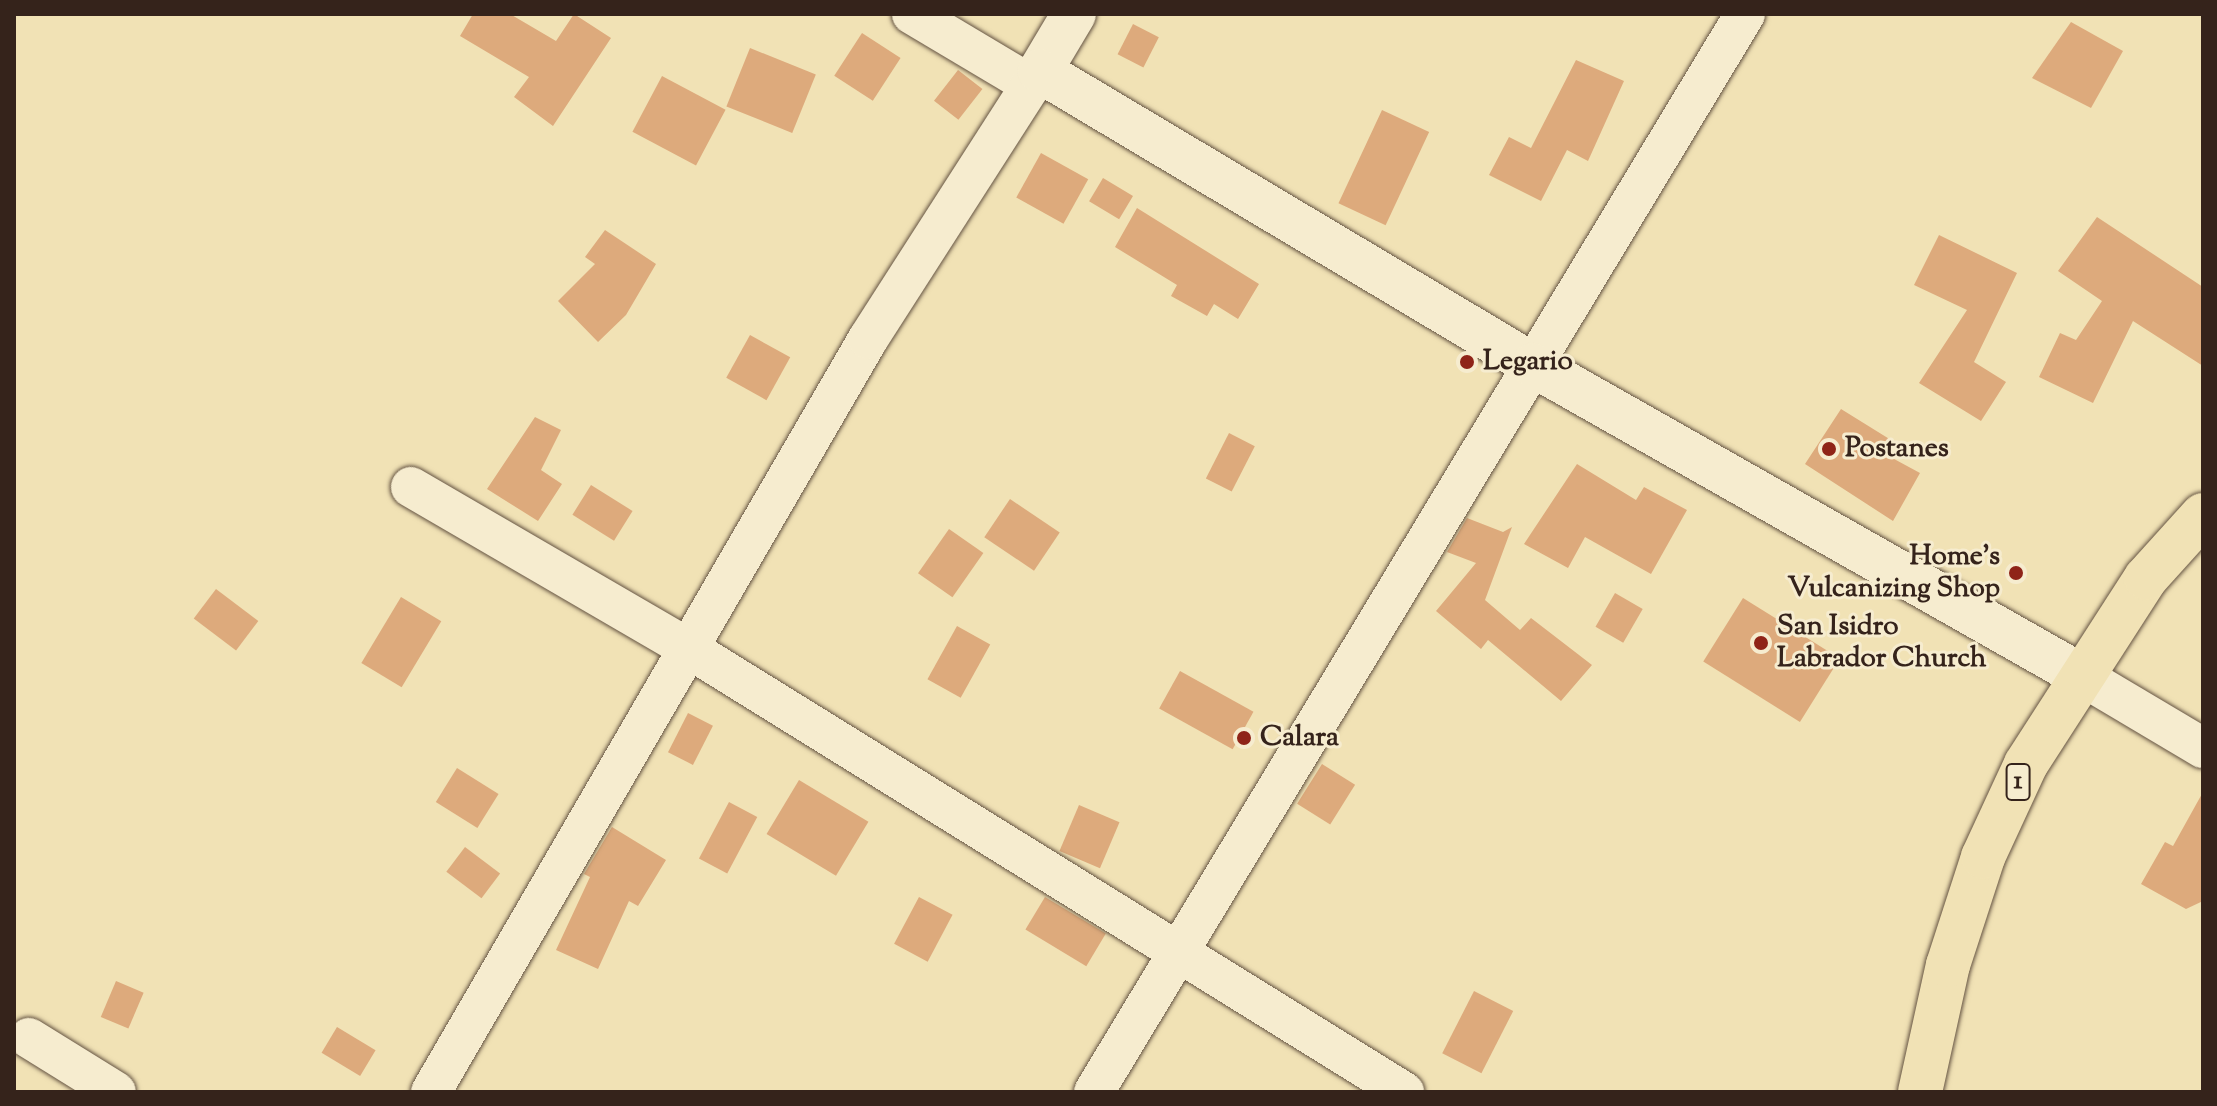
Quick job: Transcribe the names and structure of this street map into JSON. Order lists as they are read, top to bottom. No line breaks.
{"streets":{"highway":["1"]},"places":["Legario","Postanes","Home's Vulcanizing Shop","San Isidro Labrador Church","Calara"]}
